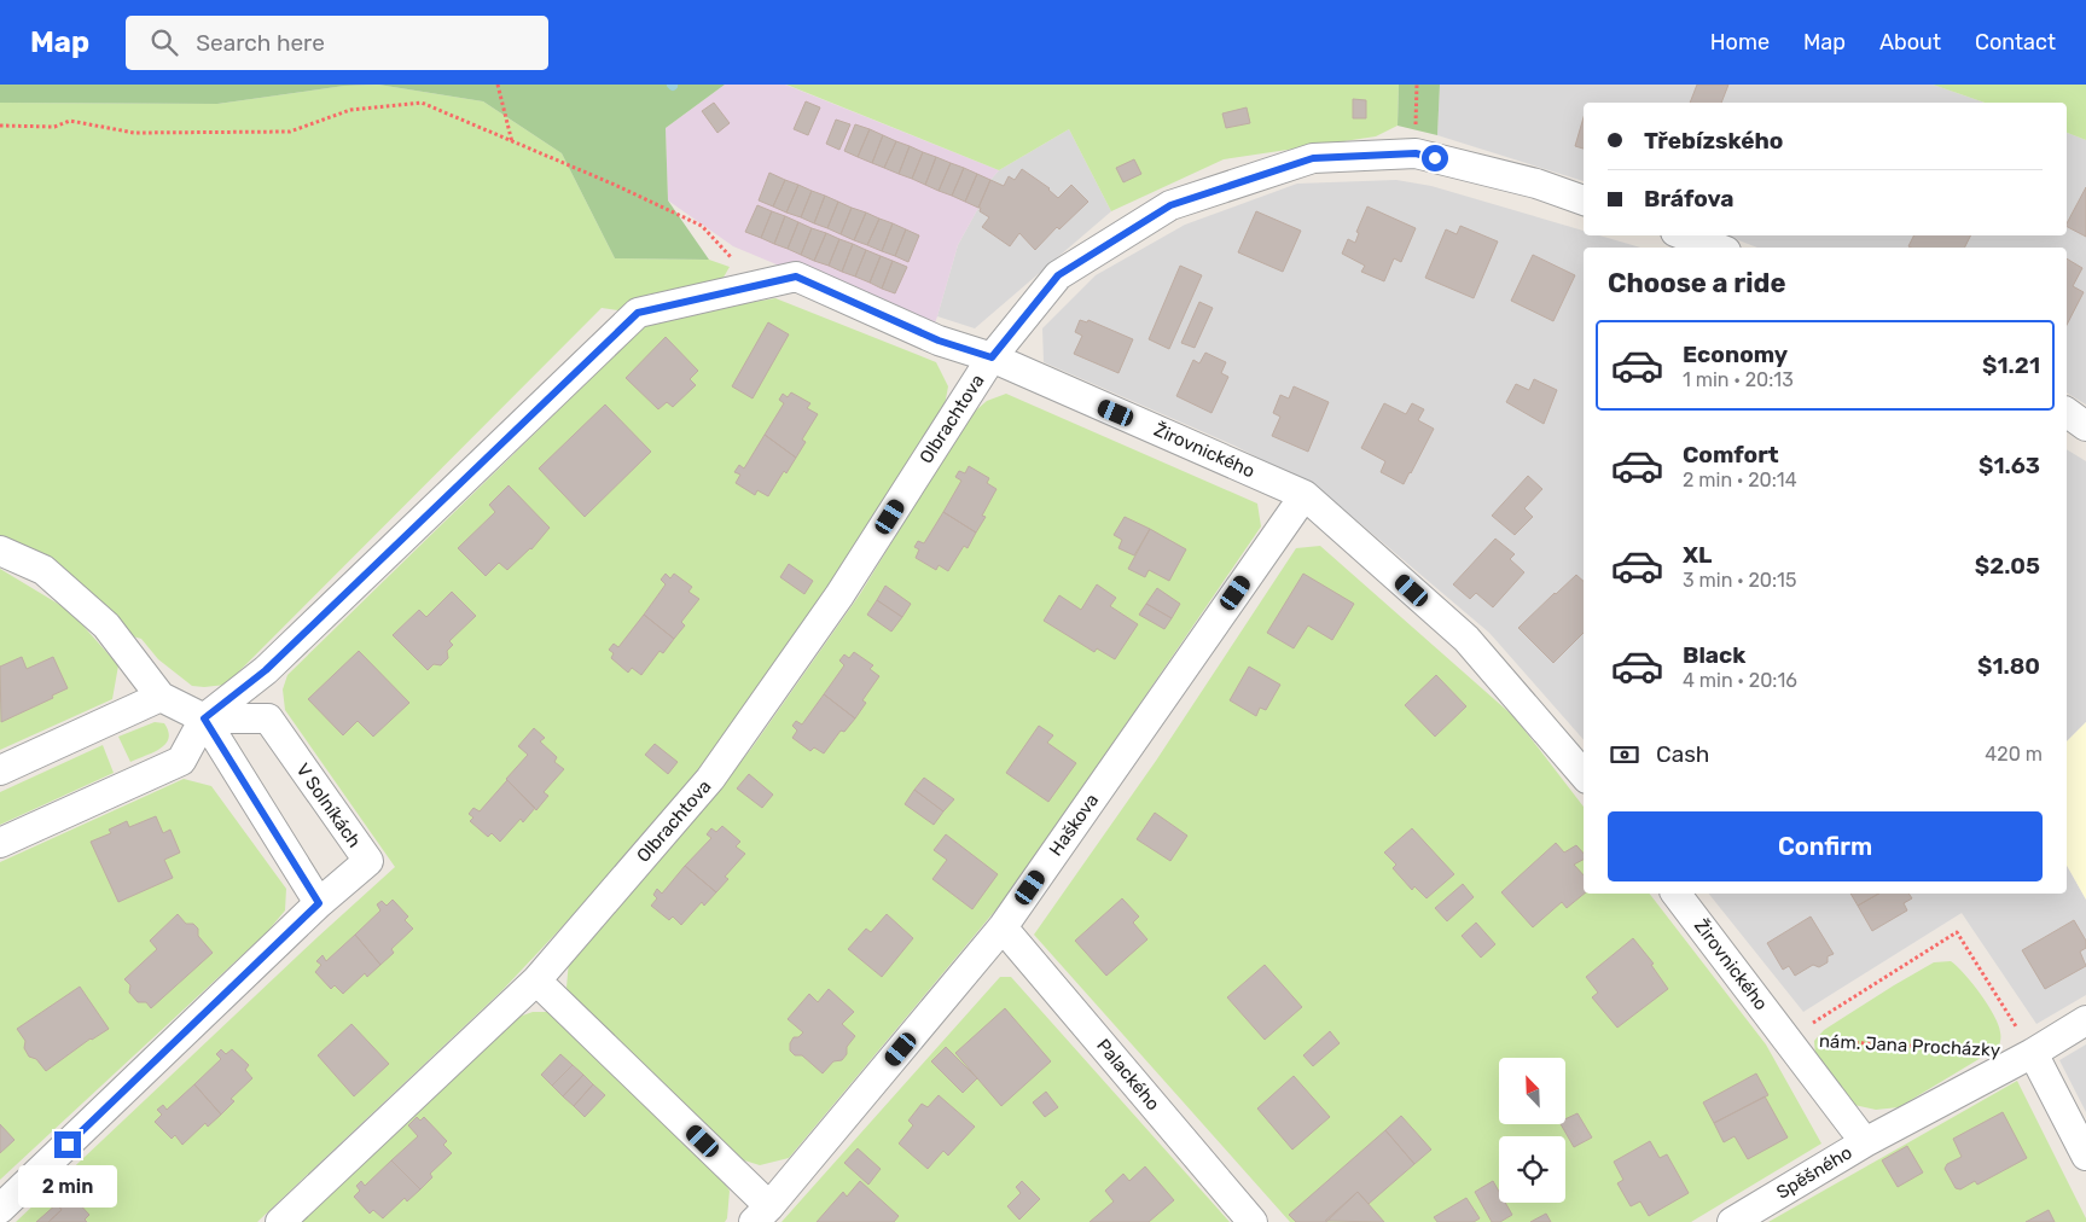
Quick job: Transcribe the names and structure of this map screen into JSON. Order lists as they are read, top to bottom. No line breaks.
{"streets":{"street":["Olbrachtova","Žirovnického","V Solníkách","Haškova","nám. Jana Procházky","Palackého","Spěšného"]},"crossings":[["Olbrachtova","Žirovnického"],["Žirovnického","V Solníkách"],["Žirovnického","Haškova"],["Žirovnického","nám. Jana Procházky"],["Haškova","Palackého"],["nám. Jana Procházky","Spěšného"]],"north":"top left","page":{"header":"Map","search":"Search here","nav":["Home","Map","About","Contact"],"banner":["Třebízského","Bráfova"],"heading":"Choose a ride","list":[{"name":"Economy","note":"1 min · 20:13","value":"$1.21"},{"name":"Comfort","note":"2 min · 20:14","value":"$1.63"},{"name":"XL","note":"3 min · 20:15","value":"$2.05"},{"name":"Black","note":"4 min · 20:16","value":"$1.80"}],"pay":["Cash","420 m"],"buttons":"Confirm","bubble":"2 min"}}
